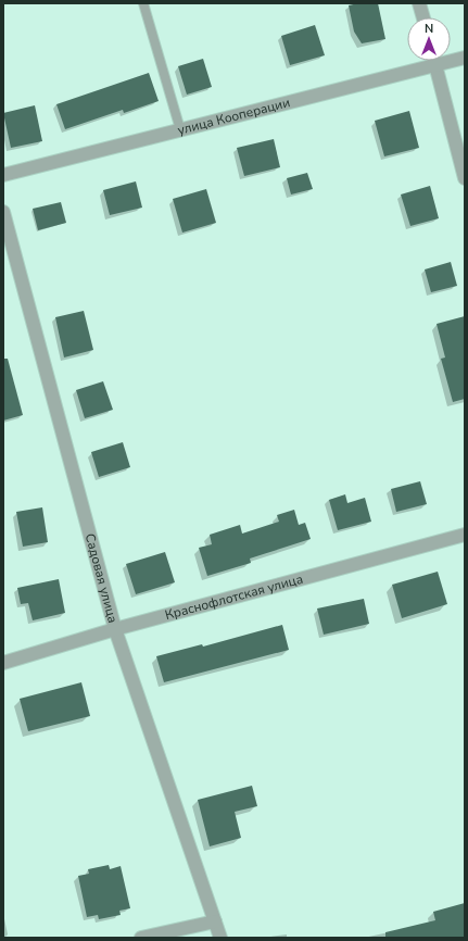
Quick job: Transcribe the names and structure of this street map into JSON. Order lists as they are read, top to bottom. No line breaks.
{"streets":{"street":["улица Кооперации","Садовая улица","Краснофлотская улица"]},"crossings":[["Садовая улица","Краснофлотская улица"]],"north":"top"}
